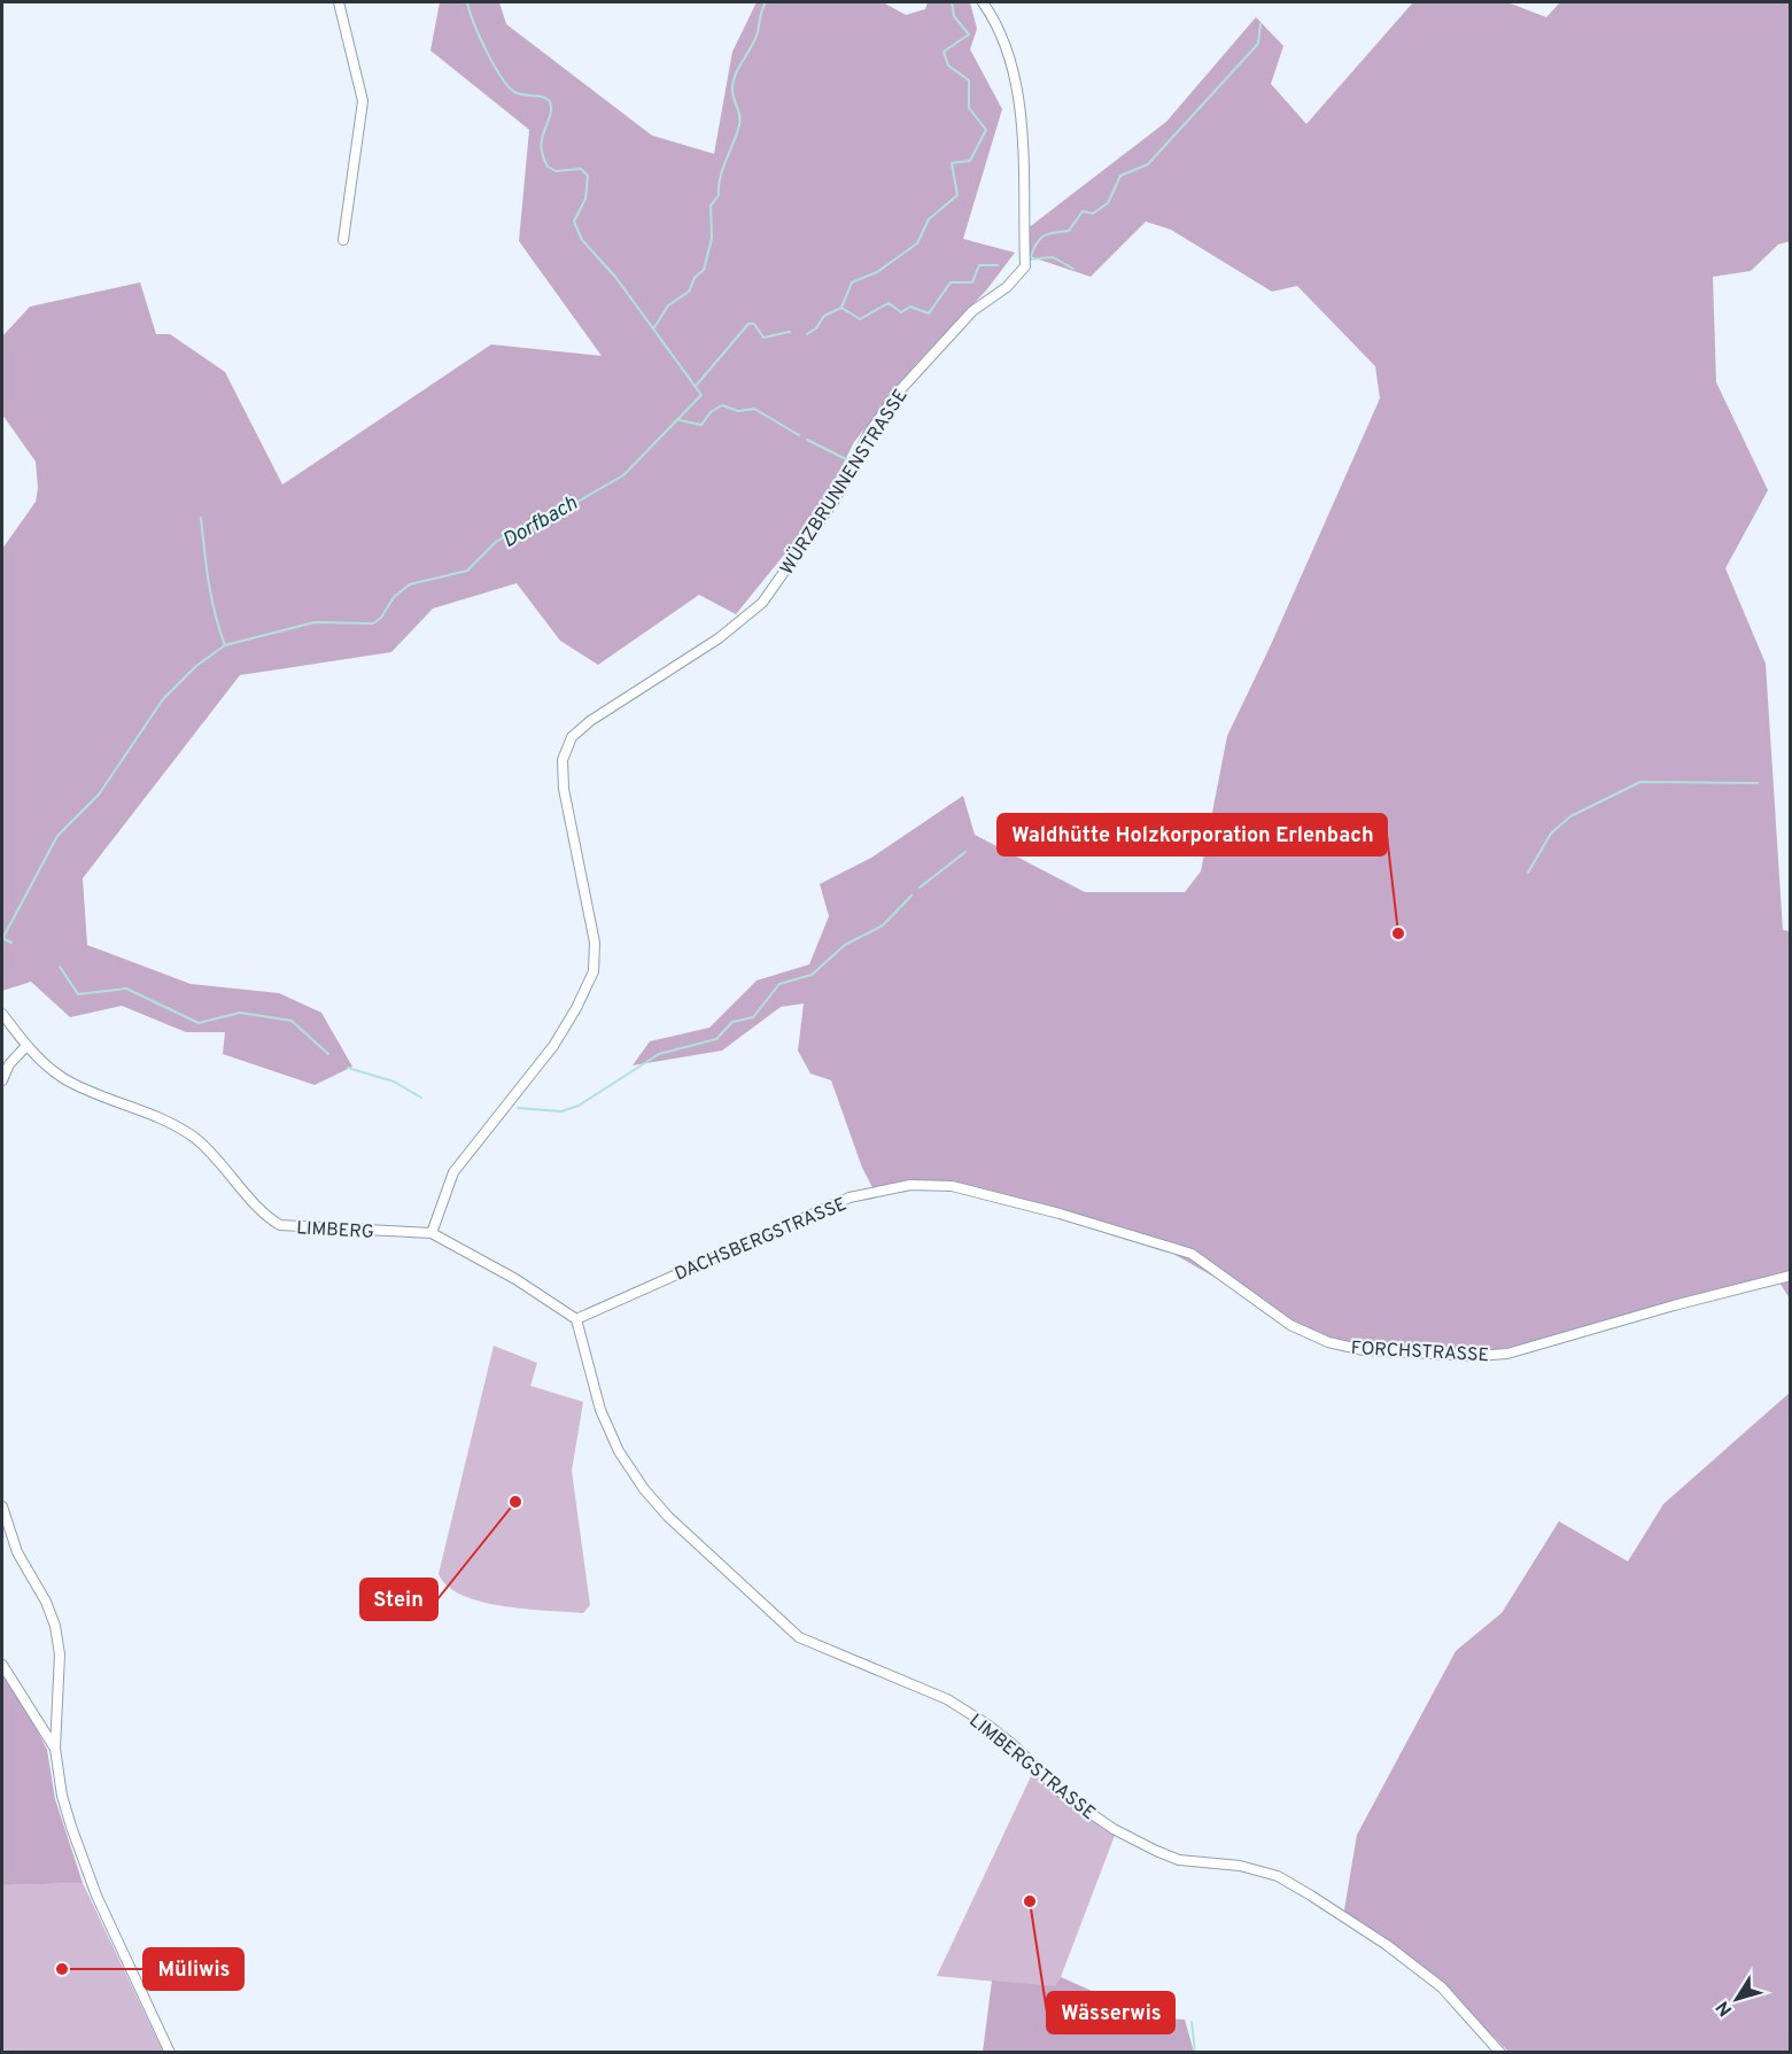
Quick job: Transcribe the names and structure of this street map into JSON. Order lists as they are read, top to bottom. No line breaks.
{"streets":{"street":["WÜRZBRUNNENSTRASSE","LIMBERG","DACHSBERGSTRASSE","FORCHSTRASSE","LIMBERGSTRASSE"]},"crossings":[["WÜRZBRUNNENSTRASSE","LIMBERG"],["LIMBERG","DACHSBERGSTRASSE"],["LIMBERG","LIMBERGSTRASSE"],["DACHSBERGSTRASSE","FORCHSTRASSE"],["DACHSBERGSTRASSE","LIMBERGSTRASSE"]],"water":["Dorfbach"],"places":["Waldhütte Holzkorporation Erlenbach","Stein","Wässerwis","Müliwis"],"north":"bottom left"}
